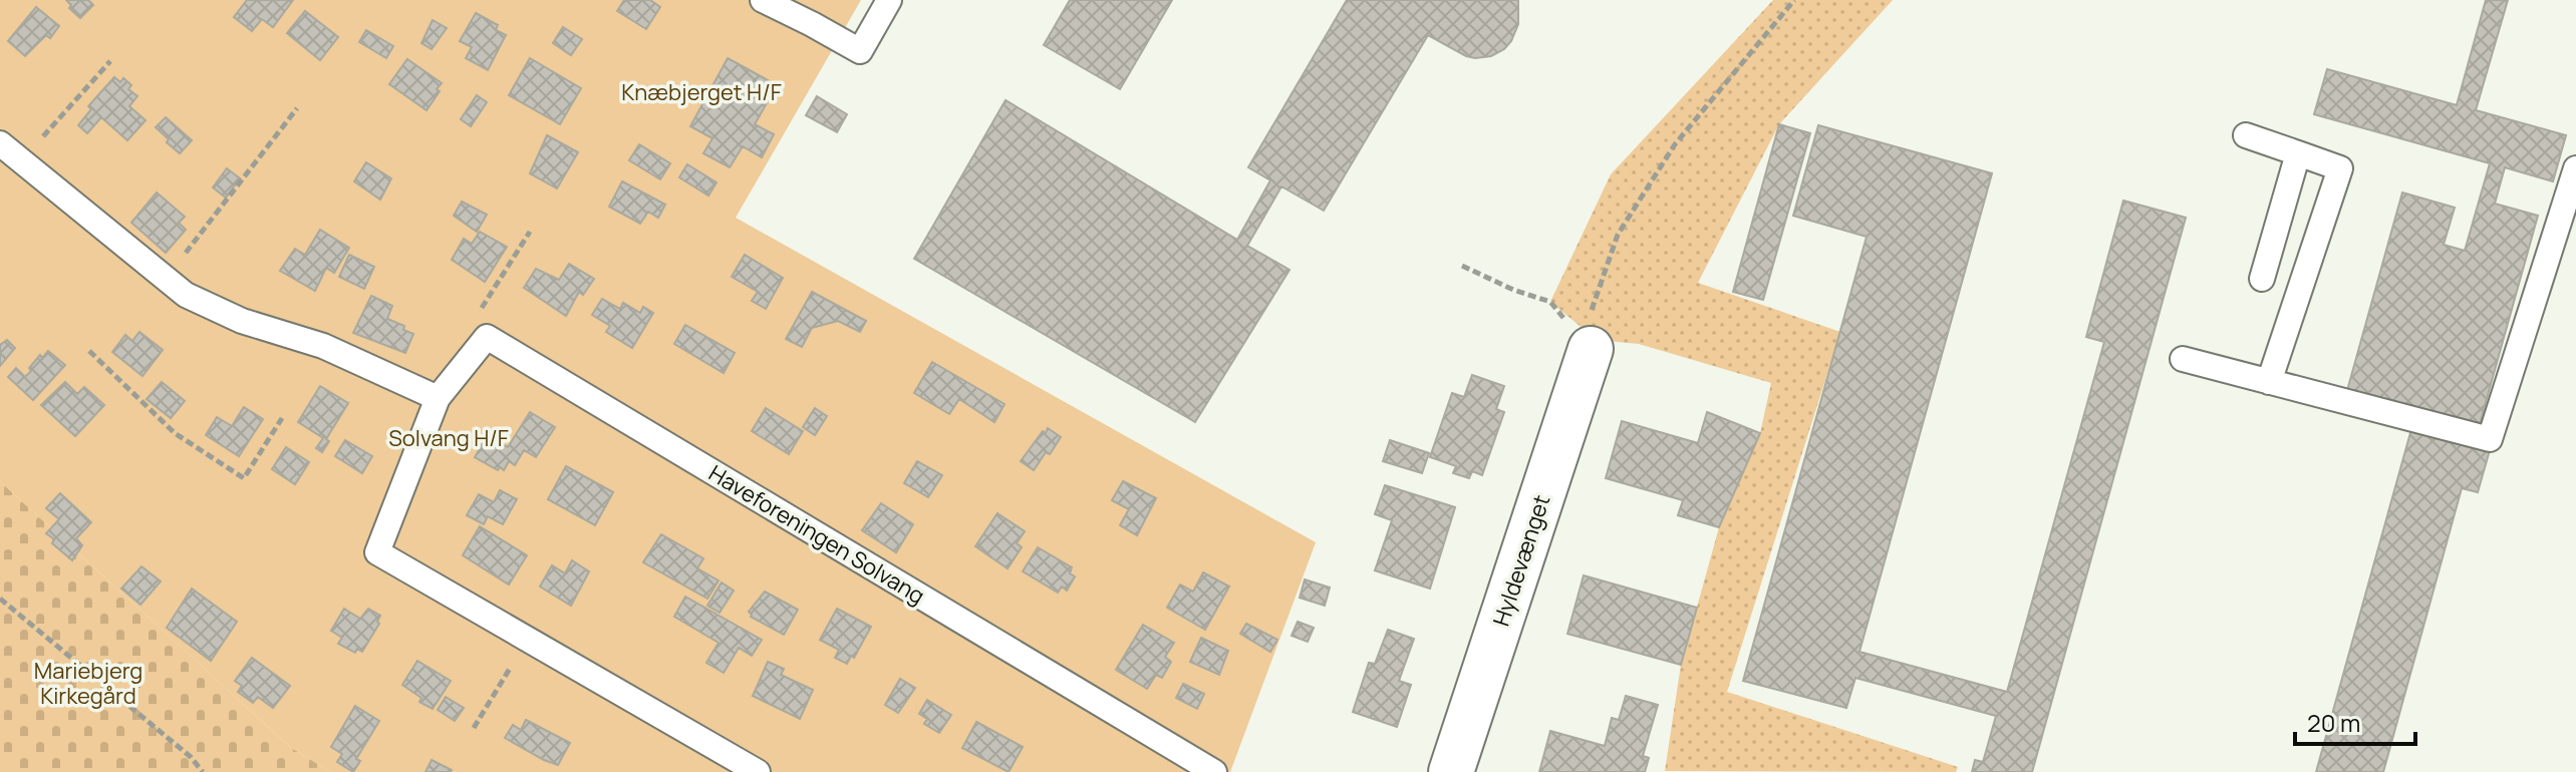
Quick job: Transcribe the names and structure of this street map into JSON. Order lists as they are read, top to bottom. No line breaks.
{"streets":{"street":["Hyldevænget"],"lane":["Haveforeningen Solvang"]},"parks":["Knæbjerget H/F","Solvang H/F","Mariebjerg Kirkegård"],"scale_bar":"20 m"}
